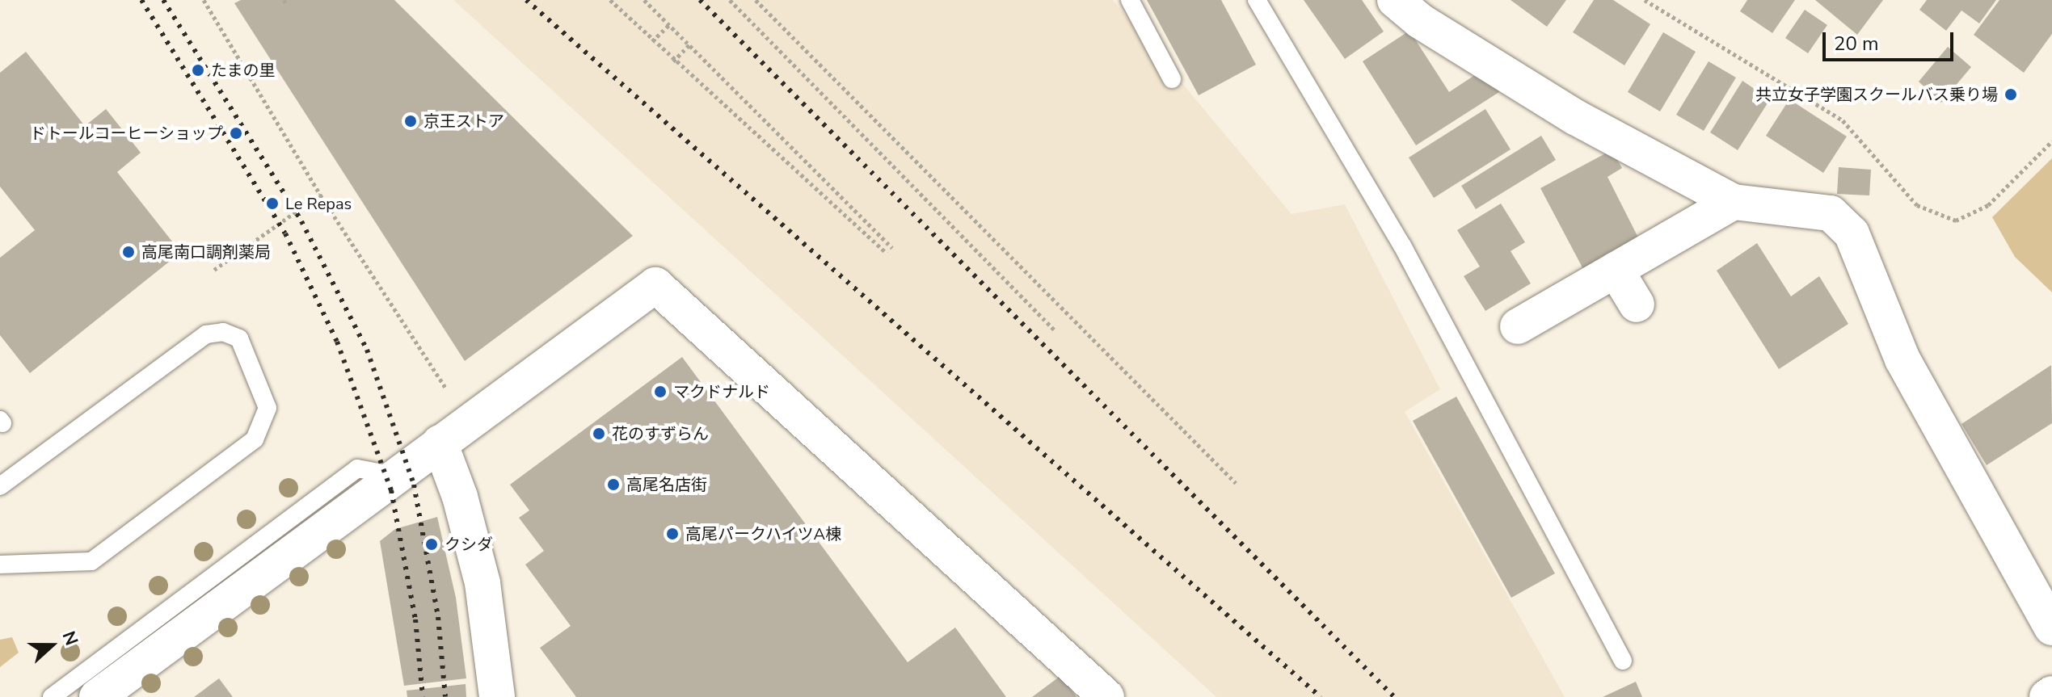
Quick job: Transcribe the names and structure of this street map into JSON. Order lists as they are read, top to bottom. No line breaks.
{"places":["たまの里","共立女子学園スクールバス乗り場","京王ストア","ドトールコーヒーショップ","Le Repas","高尾南口調剤薬局","マクドナルド","花のすずらん","高尾名店街","高尾パークハイツA棟","クシダ"],"scale_bar":"20 m","north":"right"}
